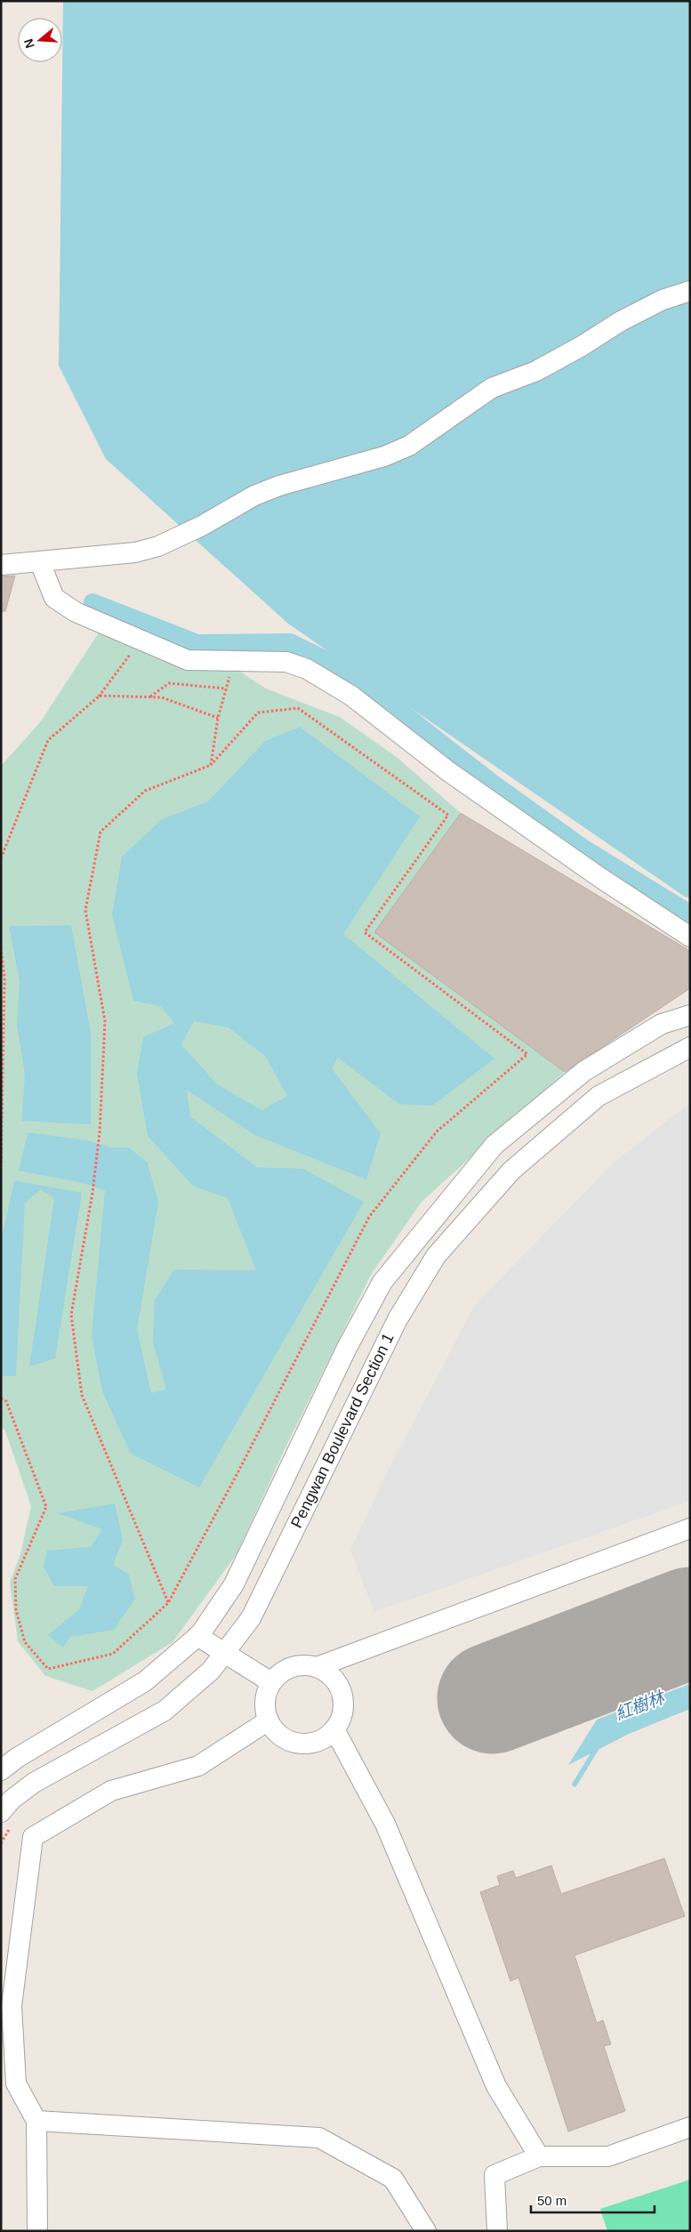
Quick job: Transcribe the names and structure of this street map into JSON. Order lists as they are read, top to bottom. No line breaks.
{"streets":{"street":["Pengwan Boulevard Section 1"]},"water":["紅樹林"],"scale_bar":"50 m","north":"left"}
